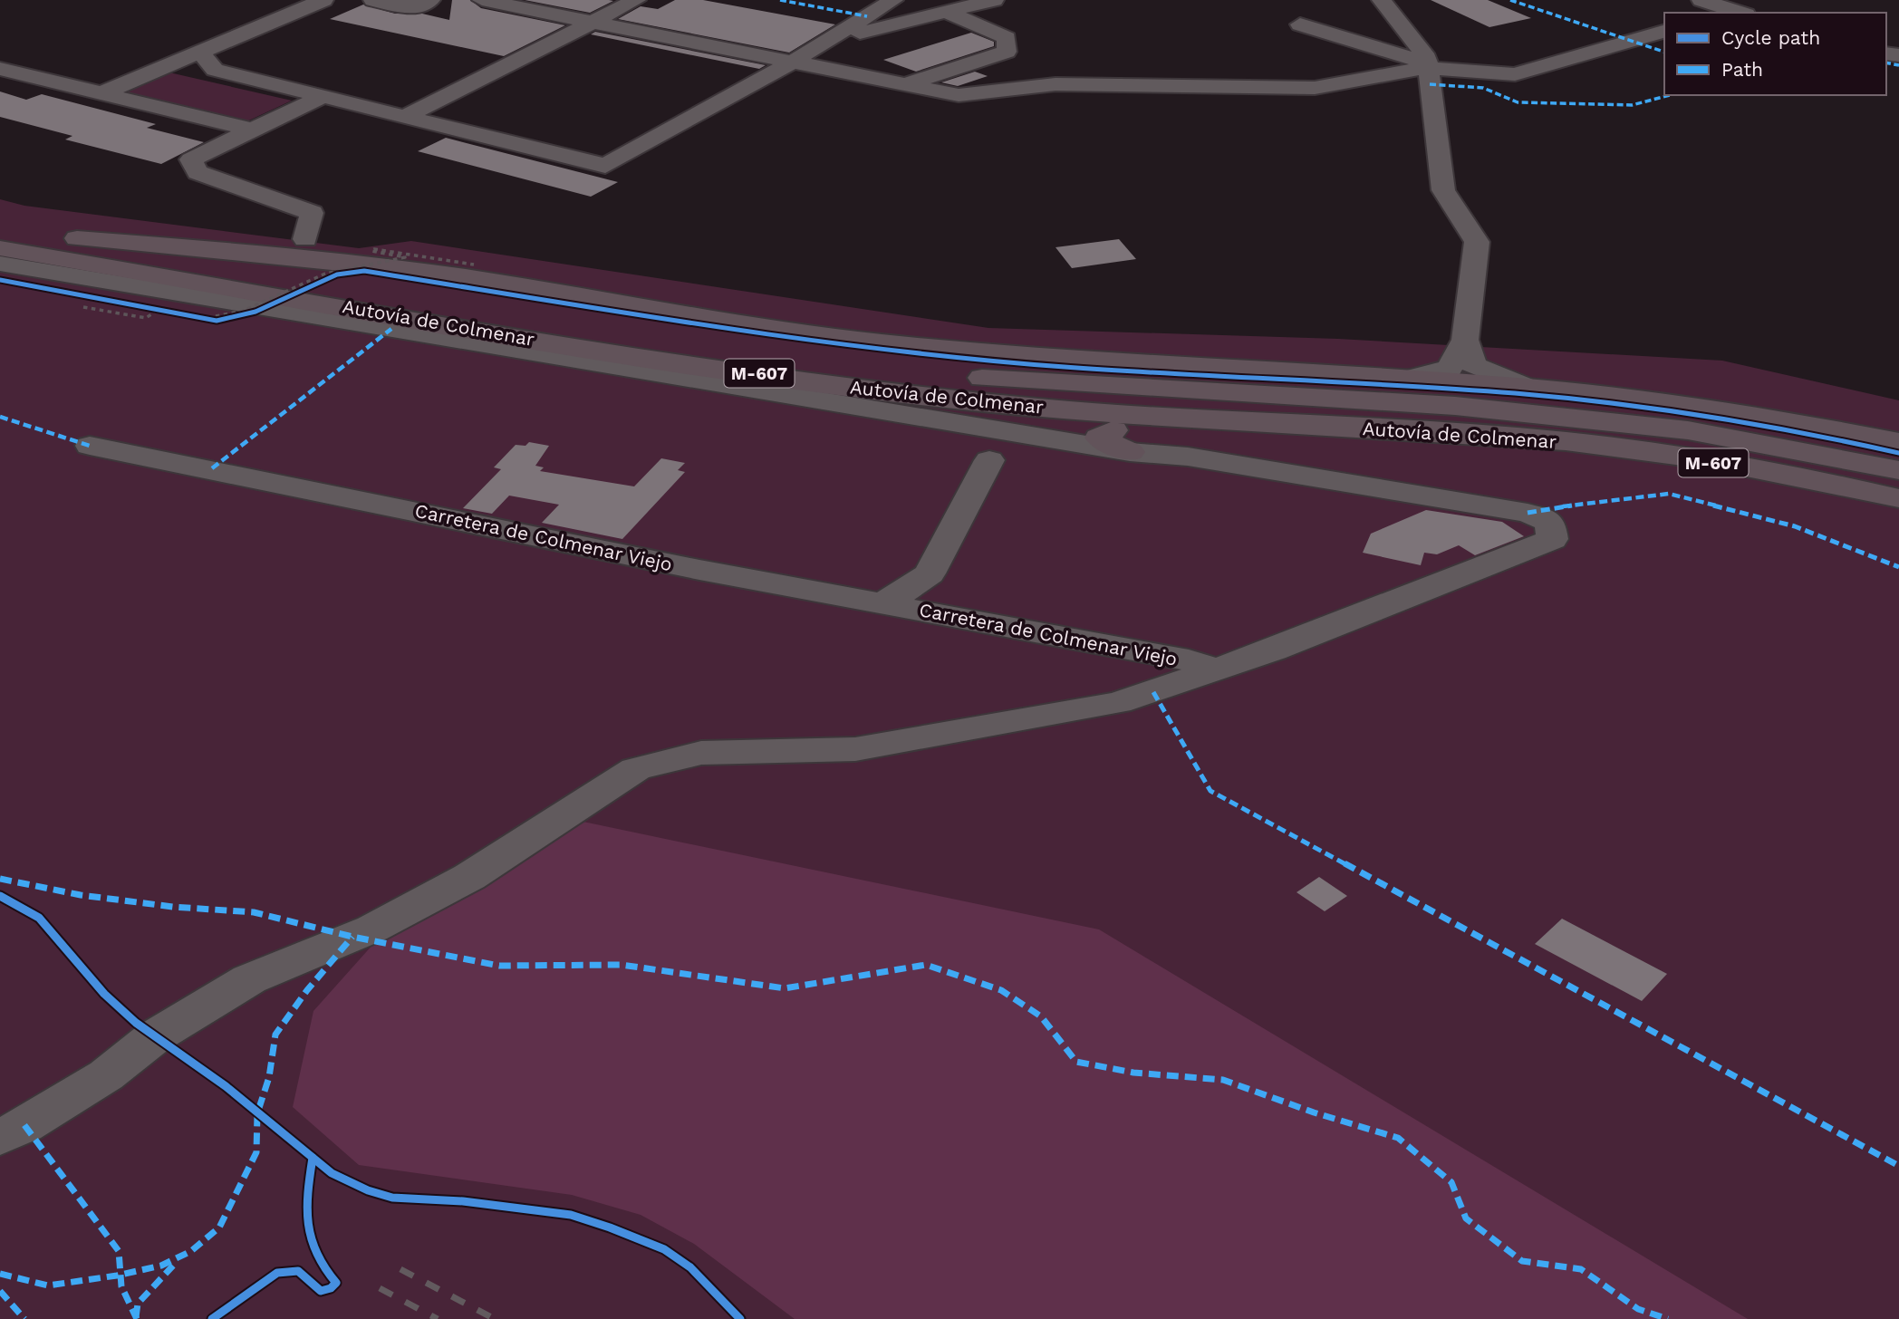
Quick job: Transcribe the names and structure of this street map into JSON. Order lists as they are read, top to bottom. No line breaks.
{"streets":{"highway":["Autovía de Colmenar","M-607"],"street":["Carretera de Colmenar Viejo"]},"legend":["Cycle path","Path"]}
